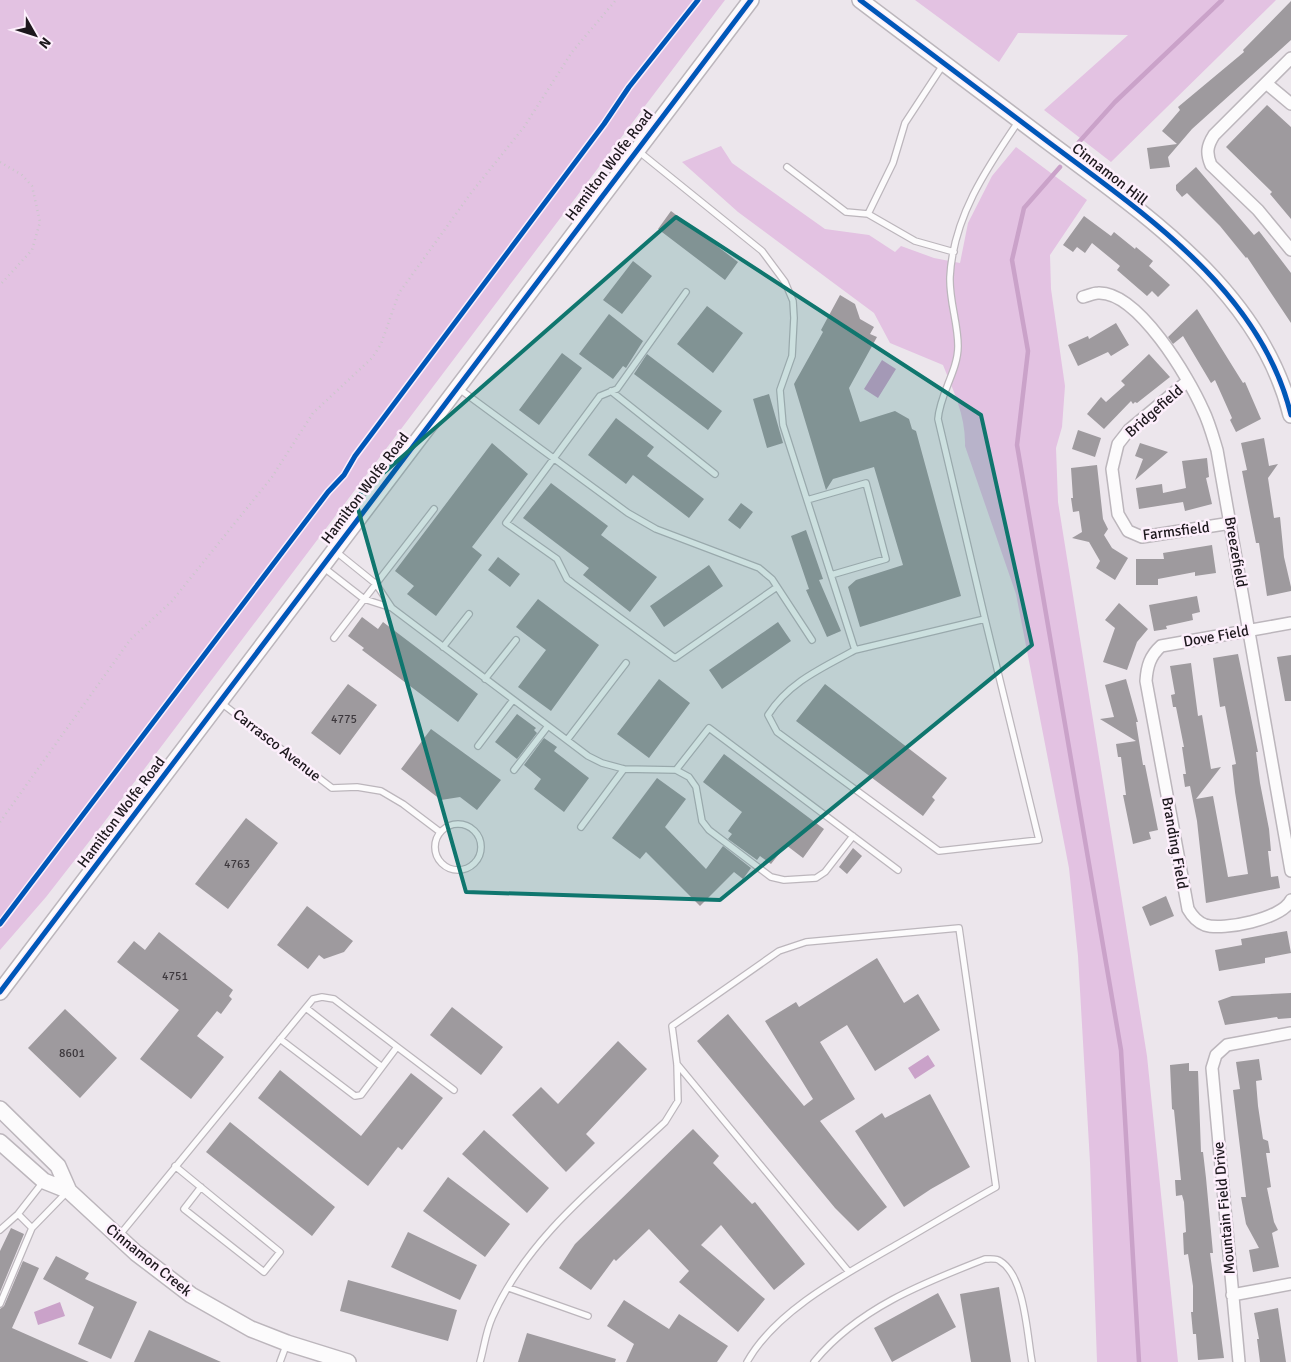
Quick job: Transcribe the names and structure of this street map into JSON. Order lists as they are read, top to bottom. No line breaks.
{"streets":{"street":["Hamilton Wolfe Road","Cinnamon Hill","Bridgefield","Farmsfield","Breezefield","Dove Field","Branding Field","Mountain Field Drive","Cinnamon Creek"],"lane":["Carrasco Avenue"]},"crossings":[["Hamilton Wolfe Road","Carrasco Avenue"],["Bridgefield","Farmsfield"],["Bridgefield","Breezefield"],["Farmsfield","Breezefield"],["Breezefield","Dove Field"],["Dove Field","Branding Field"]],"house_numbers":["4775","4763","4751","8601"],"north":"bottom right"}
